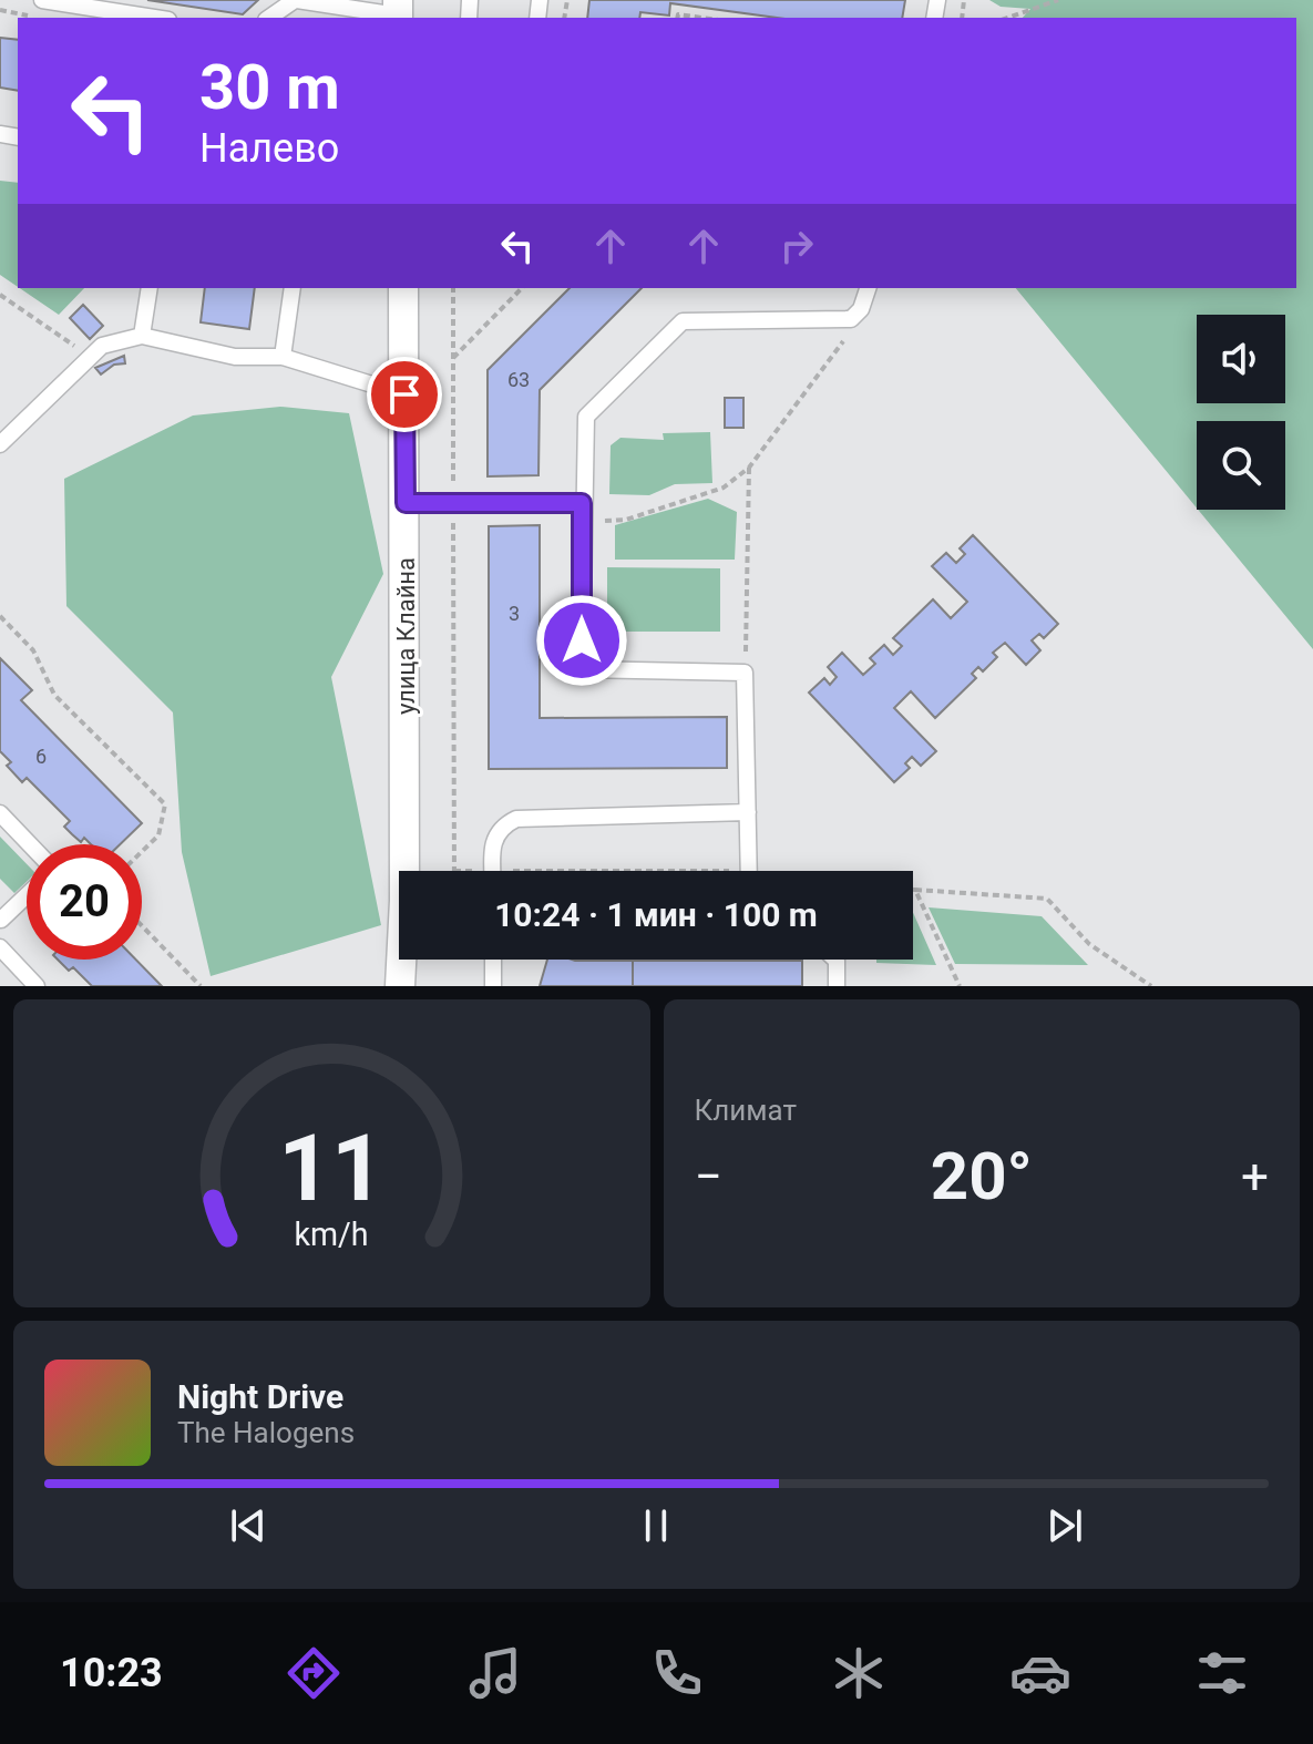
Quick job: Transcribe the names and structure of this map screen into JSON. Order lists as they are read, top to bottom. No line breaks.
{"streets":{"street":["улица Клайна"]},"house_numbers":["63","3","6"],"page":{"turn":["30 m","Налево"],"limit":"20","trip":"10:24 · 1 мин · 100 m","tile":"Климат","heat":["−","20°","+"],"song":["Night Drive","The Halogens"],"tabs":"10:23","gauge":["11","km/h"]}}
